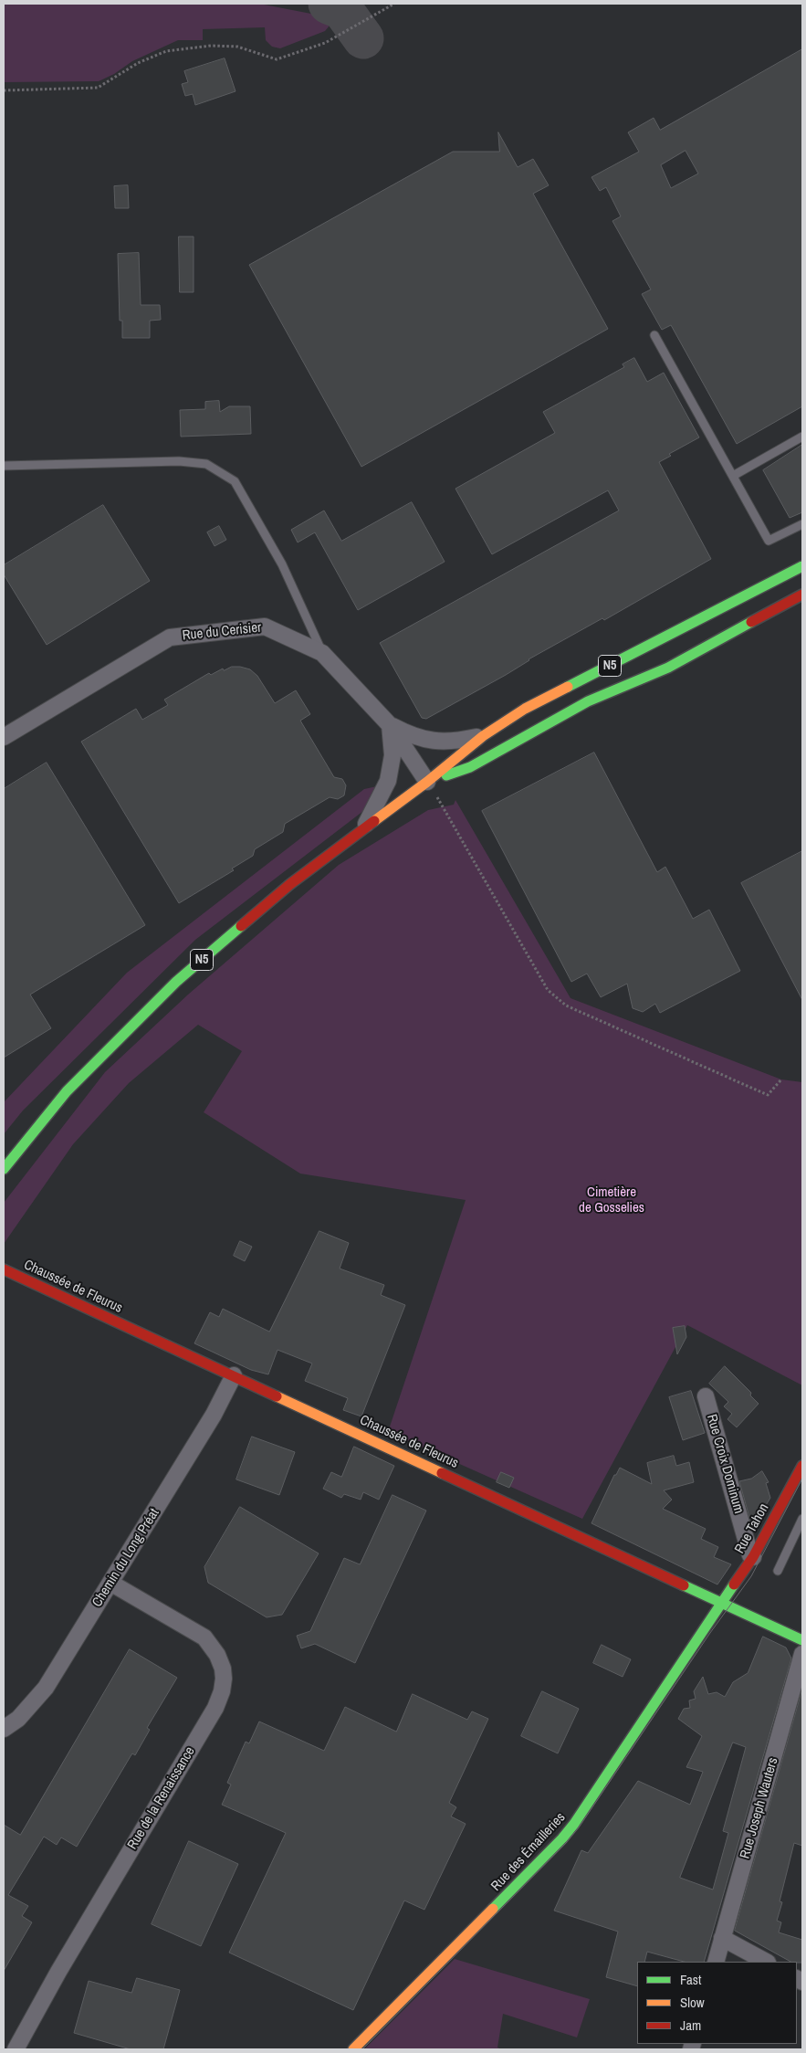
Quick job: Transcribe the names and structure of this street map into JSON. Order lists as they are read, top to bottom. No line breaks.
{"streets":{"main road":["N5","Chaussée de Fleurus","Rue Tahon","Rue des Émailleries"],"street":["Rue du Cerisier","Rue Croix Dominum","Chemin du Long Préat","Rue de la Renaissance","Rue Joseph Wauters"]},"crossings":[["Rue du Cerisier","N5"],["Chaussée de Fleurus","Rue Tahon"],["Chaussée de Fleurus","Chemin du Long Préat"],["Chaussée de Fleurus","Rue des Émailleries"],["Rue Croix Dominum","Rue Tahon"],["Rue Tahon","Rue des Émailleries"],["Chemin du Long Préat","Rue de la Renaissance"]],"parks":["Cimetière de Gosselies"],"legend":["Fast","Slow","Jam"]}
